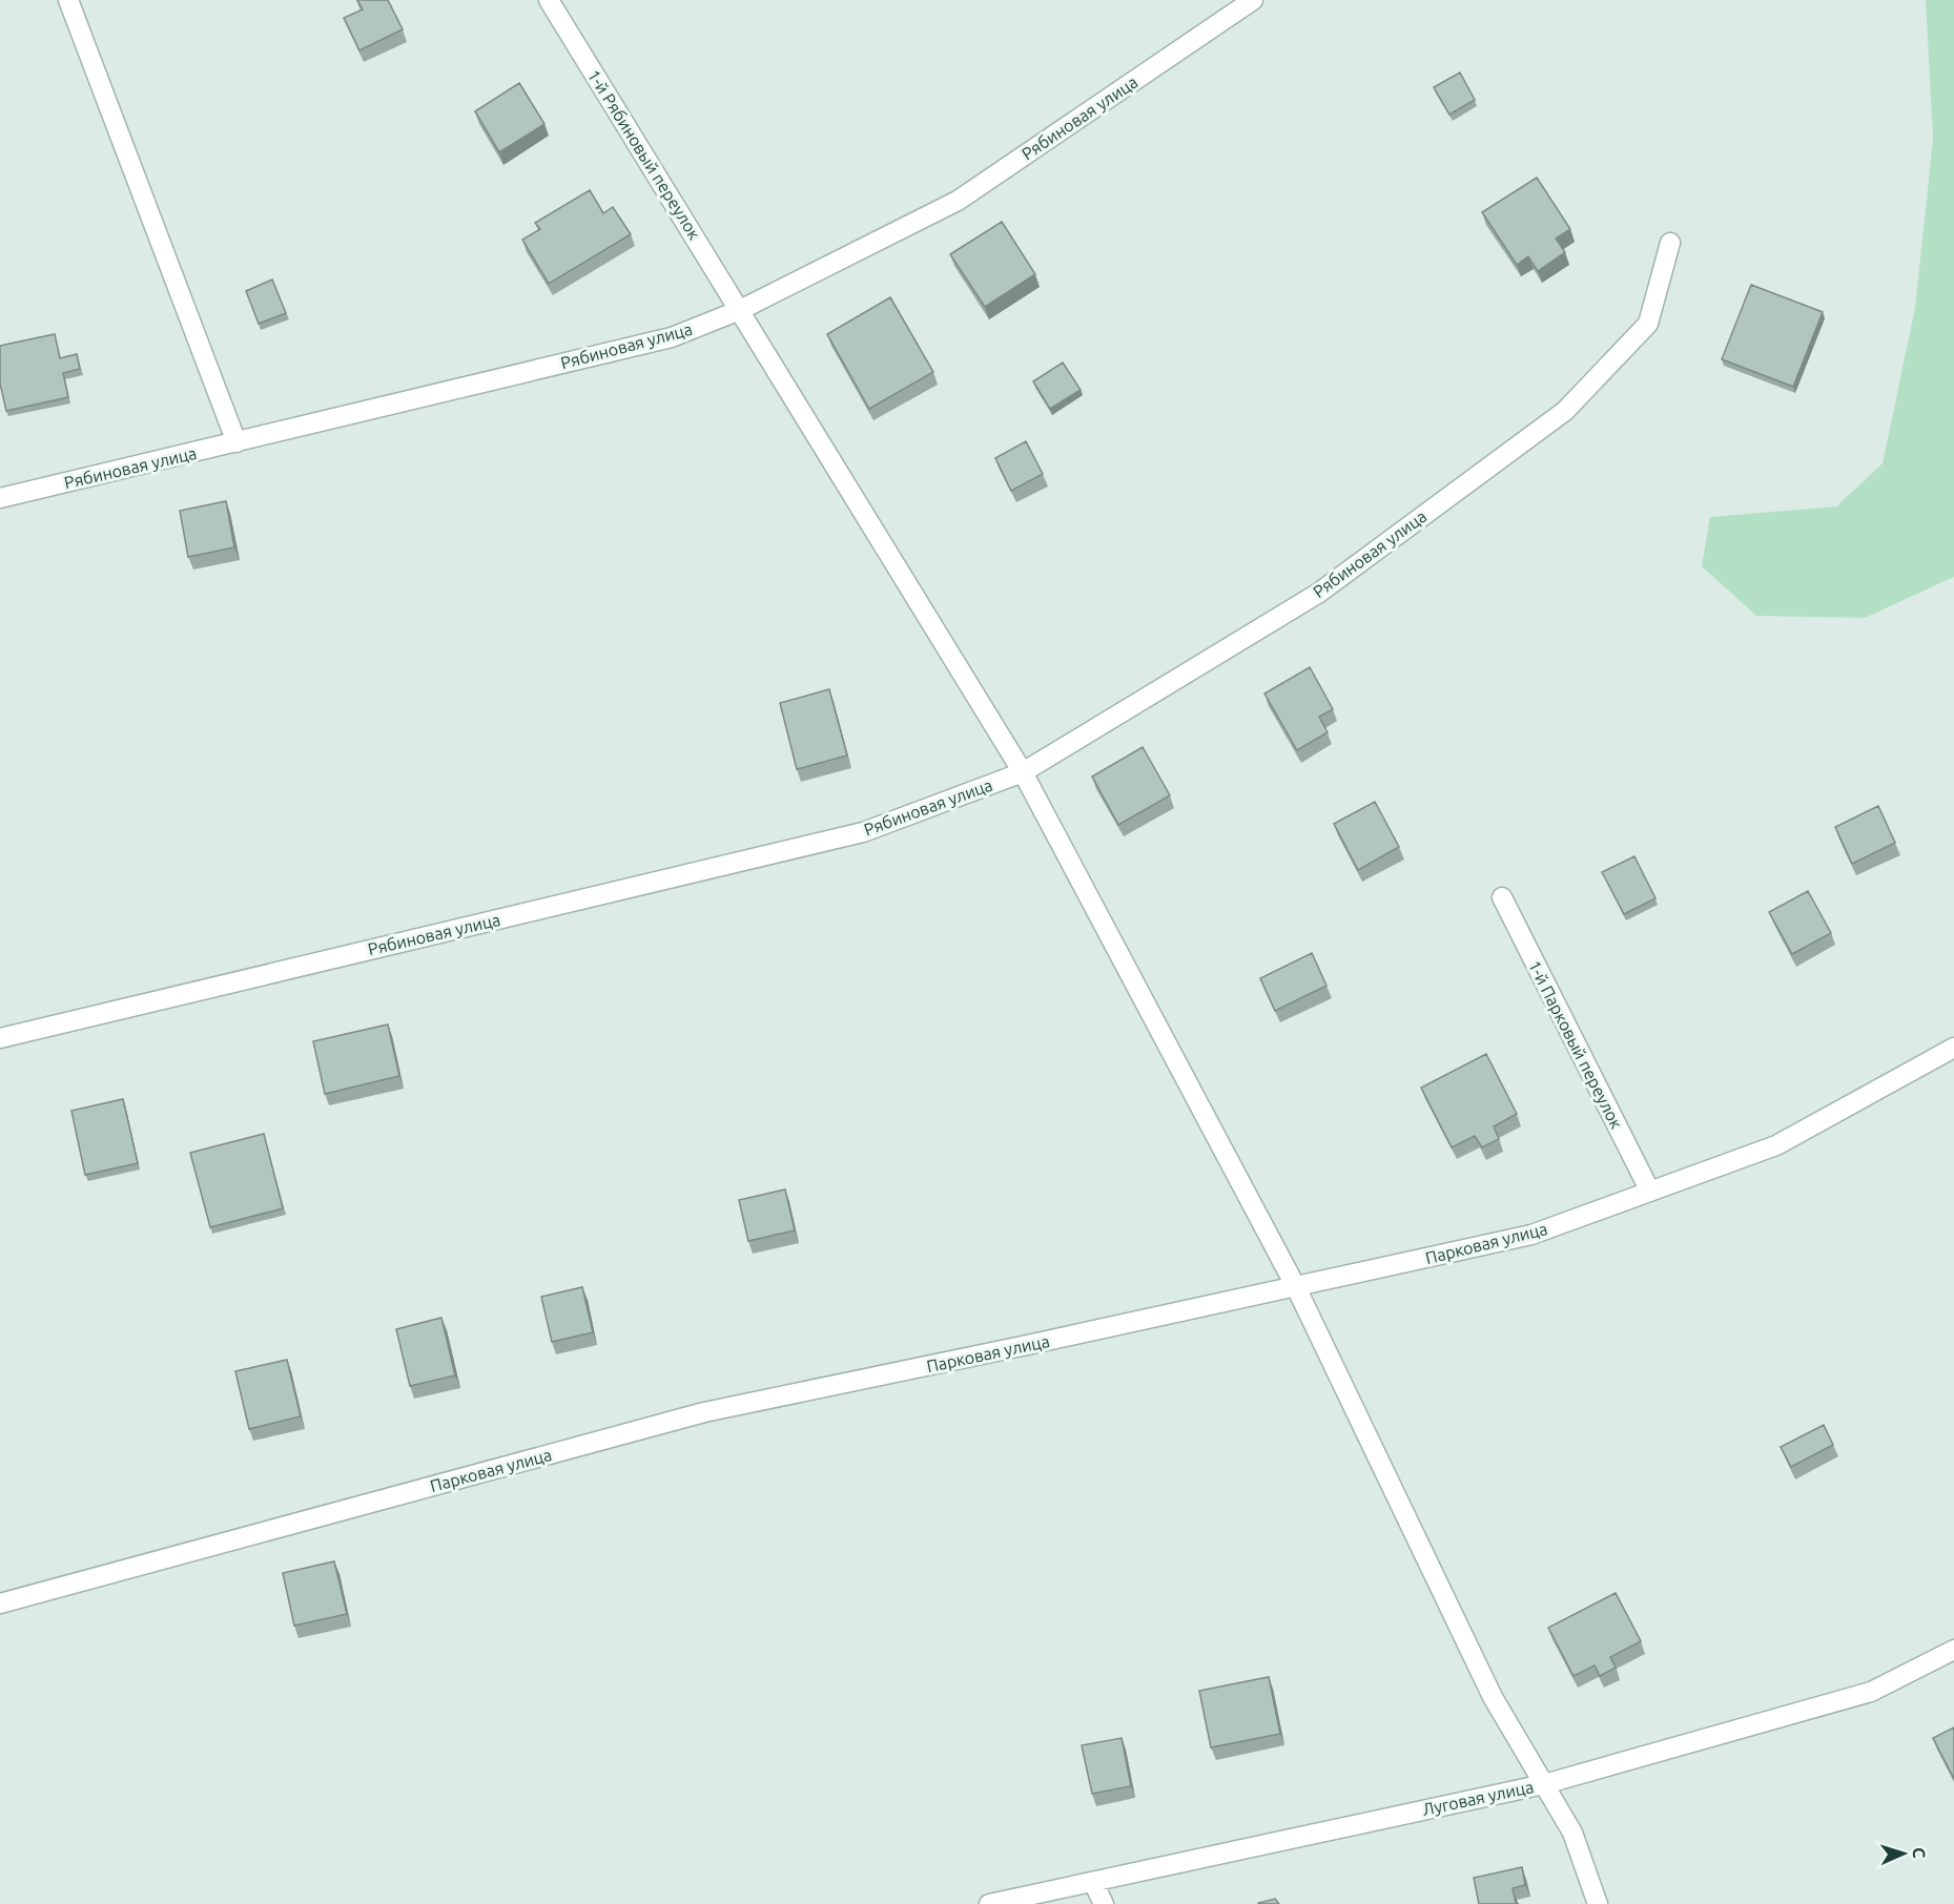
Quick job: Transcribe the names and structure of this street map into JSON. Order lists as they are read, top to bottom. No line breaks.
{"streets":{"street":["Рябиновая улица","1-й Рябиновый переулок","1-й Парковый переулок","Парковая улица","Луговая улица"]},"crossings":[["Рябиновая улица","1-й Рябиновый переулок"],["1-й Рябиновый переулок","Парковая улица"],["1-й Рябиновый переулок","Луговая улица"],["1-й Парковый переулок","Парковая улица"]],"north":"right"}
